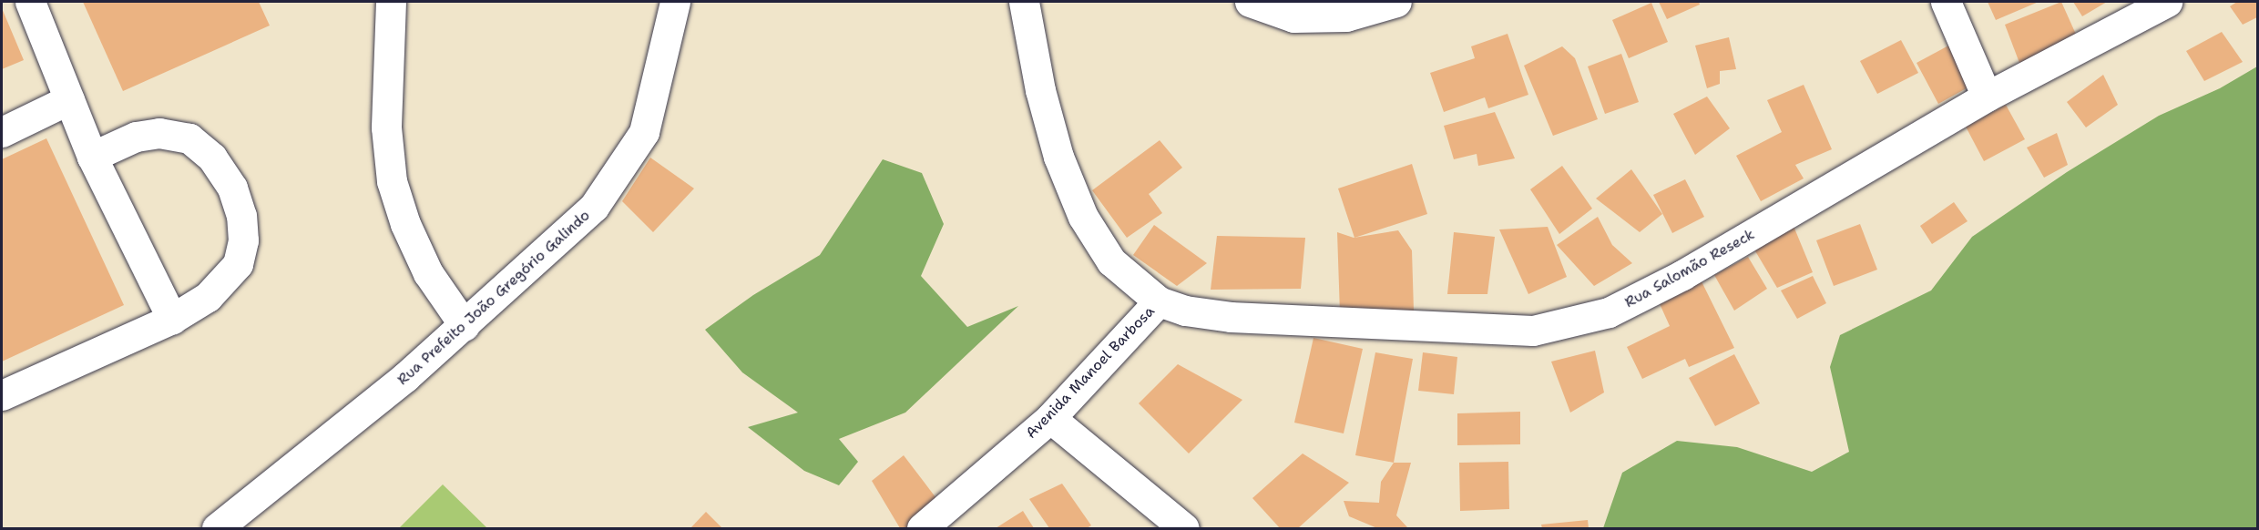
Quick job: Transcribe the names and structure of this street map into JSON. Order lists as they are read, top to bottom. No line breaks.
{"streets":{"street":["Rua Salomão Reseck","Rua Prefeito João Gregório Galindo","Avenida Manoel Barbosa"]},"crossings":[["Rua Salomão Reseck","Avenida Manoel Barbosa"]]}
